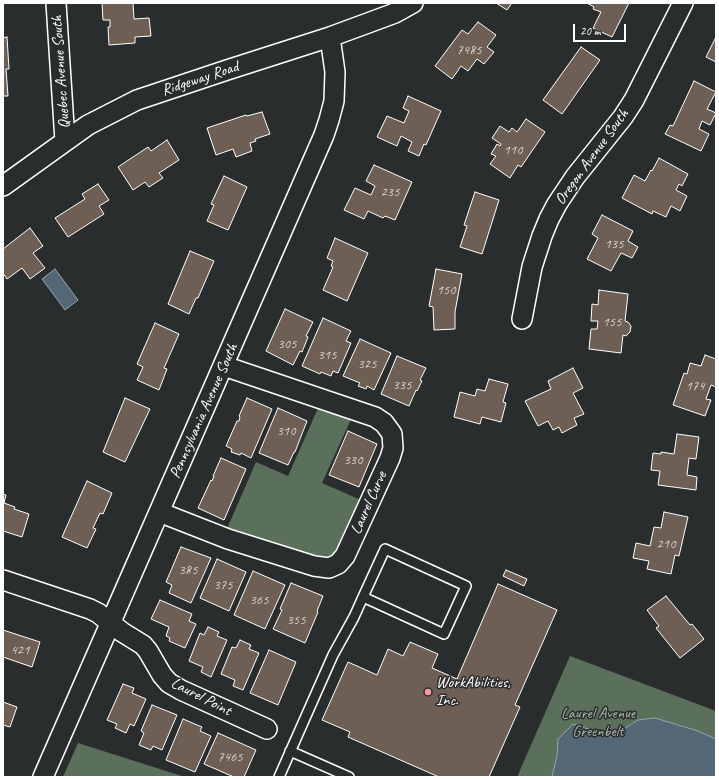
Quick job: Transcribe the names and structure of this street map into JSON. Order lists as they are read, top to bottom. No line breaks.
{"streets":{"street":["Quebec Avenue South","Ridgeway Road","Oregon Avenue South","Pennsylvania Avenue South","Laurel Curve","Laurel Point"]},"crossings":[["Quebec Avenue South","Ridgeway Road"],["Ridgeway Road","Pennsylvania Avenue South"],["Pennsylvania Avenue South","Laurel Curve"],["Pennsylvania Avenue South","Laurel Point"]],"parks":["Laurel Avenue Greenbelt"],"places":["WorkAbilities, Inc."],"house_numbers":["7485","110","235","135","150","155","305","315","325","335","174","310","330","210","385","375","365","355","421","7465"],"scale_bar":"20 m"}
